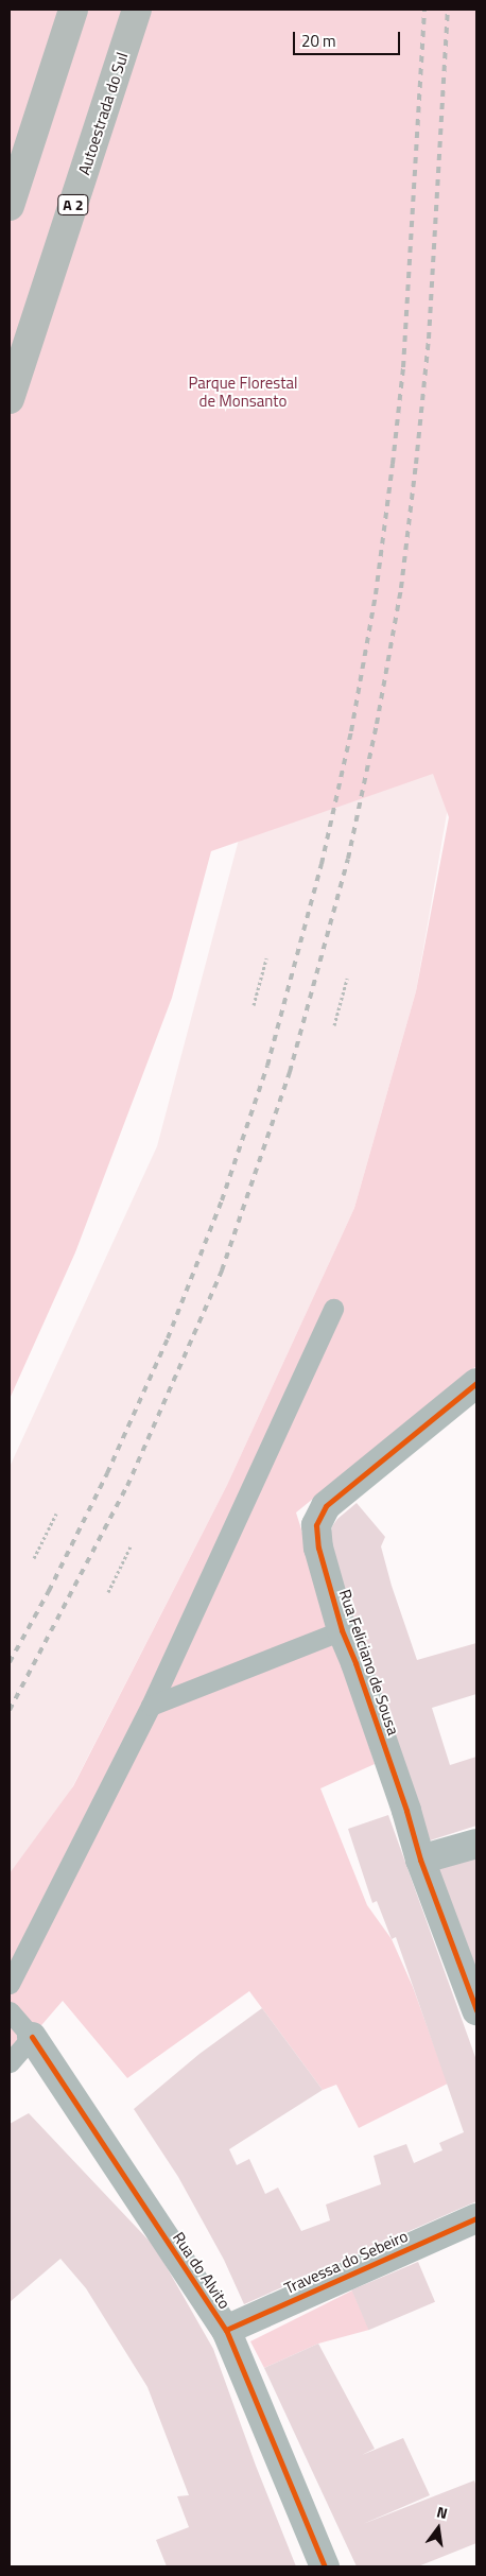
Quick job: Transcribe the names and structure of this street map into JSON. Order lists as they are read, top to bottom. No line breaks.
{"streets":{"highway":["Autoestrada do Sul","A 2"],"street":["Rua Feliciano de Sousa","Travessa do Sebeiro","Rua do Alvito"]},"crossings":[["Travessa do Sebeiro","Rua do Alvito"]],"parks":["Parque Florestal de Monsanto"],"scale_bar":"20 m","north":"top"}
